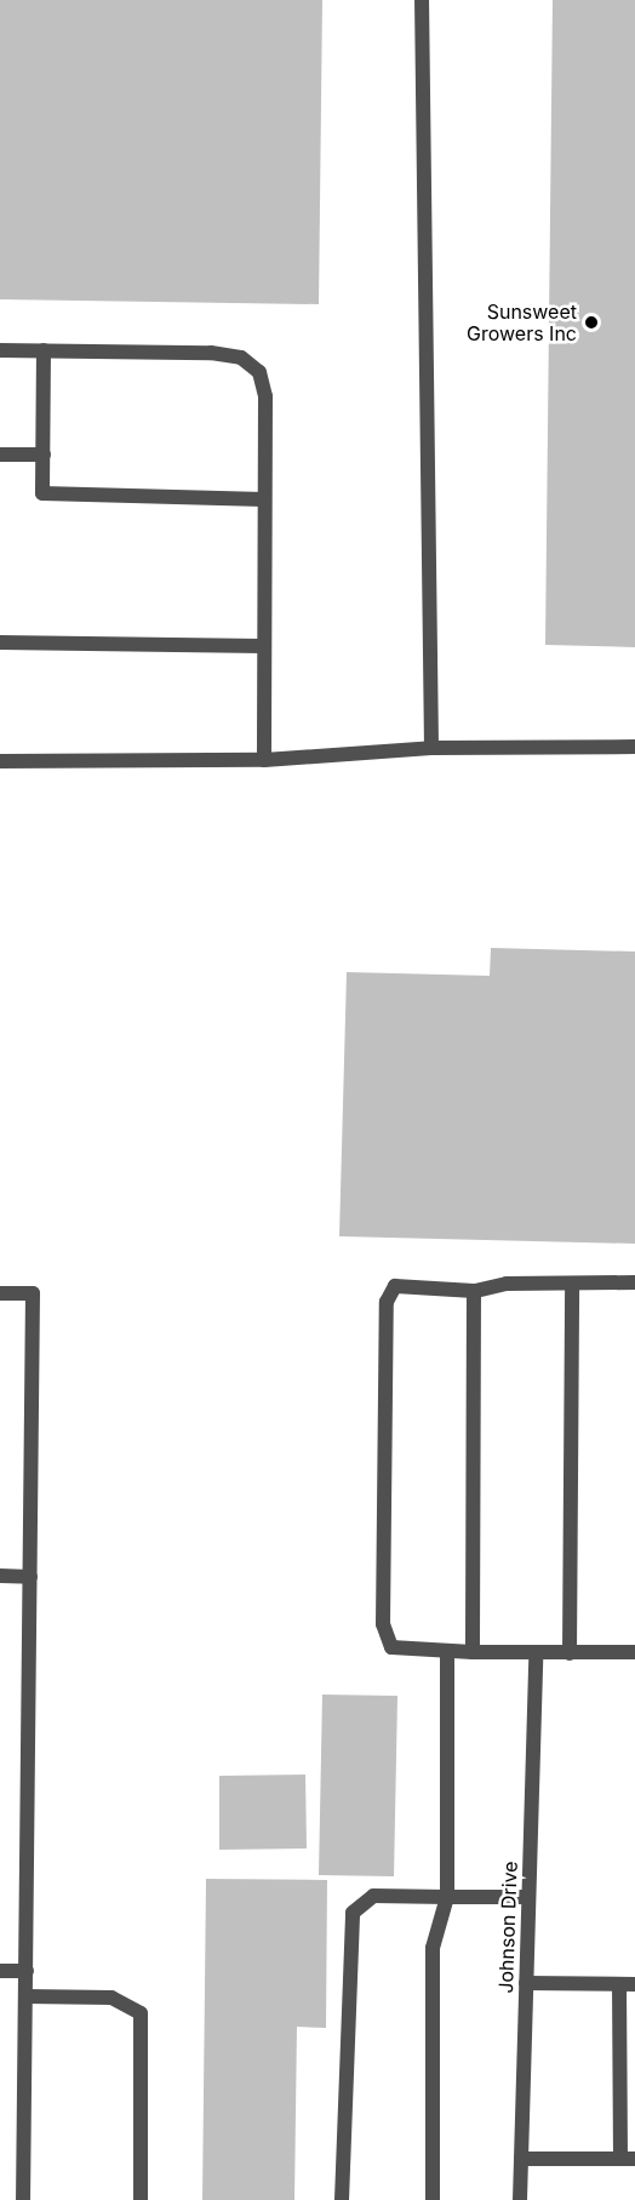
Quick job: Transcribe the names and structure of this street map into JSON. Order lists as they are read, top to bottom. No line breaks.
{"streets":{"street":["Johnson Drive"]},"places":["Sunsweet Growers Inc"]}
